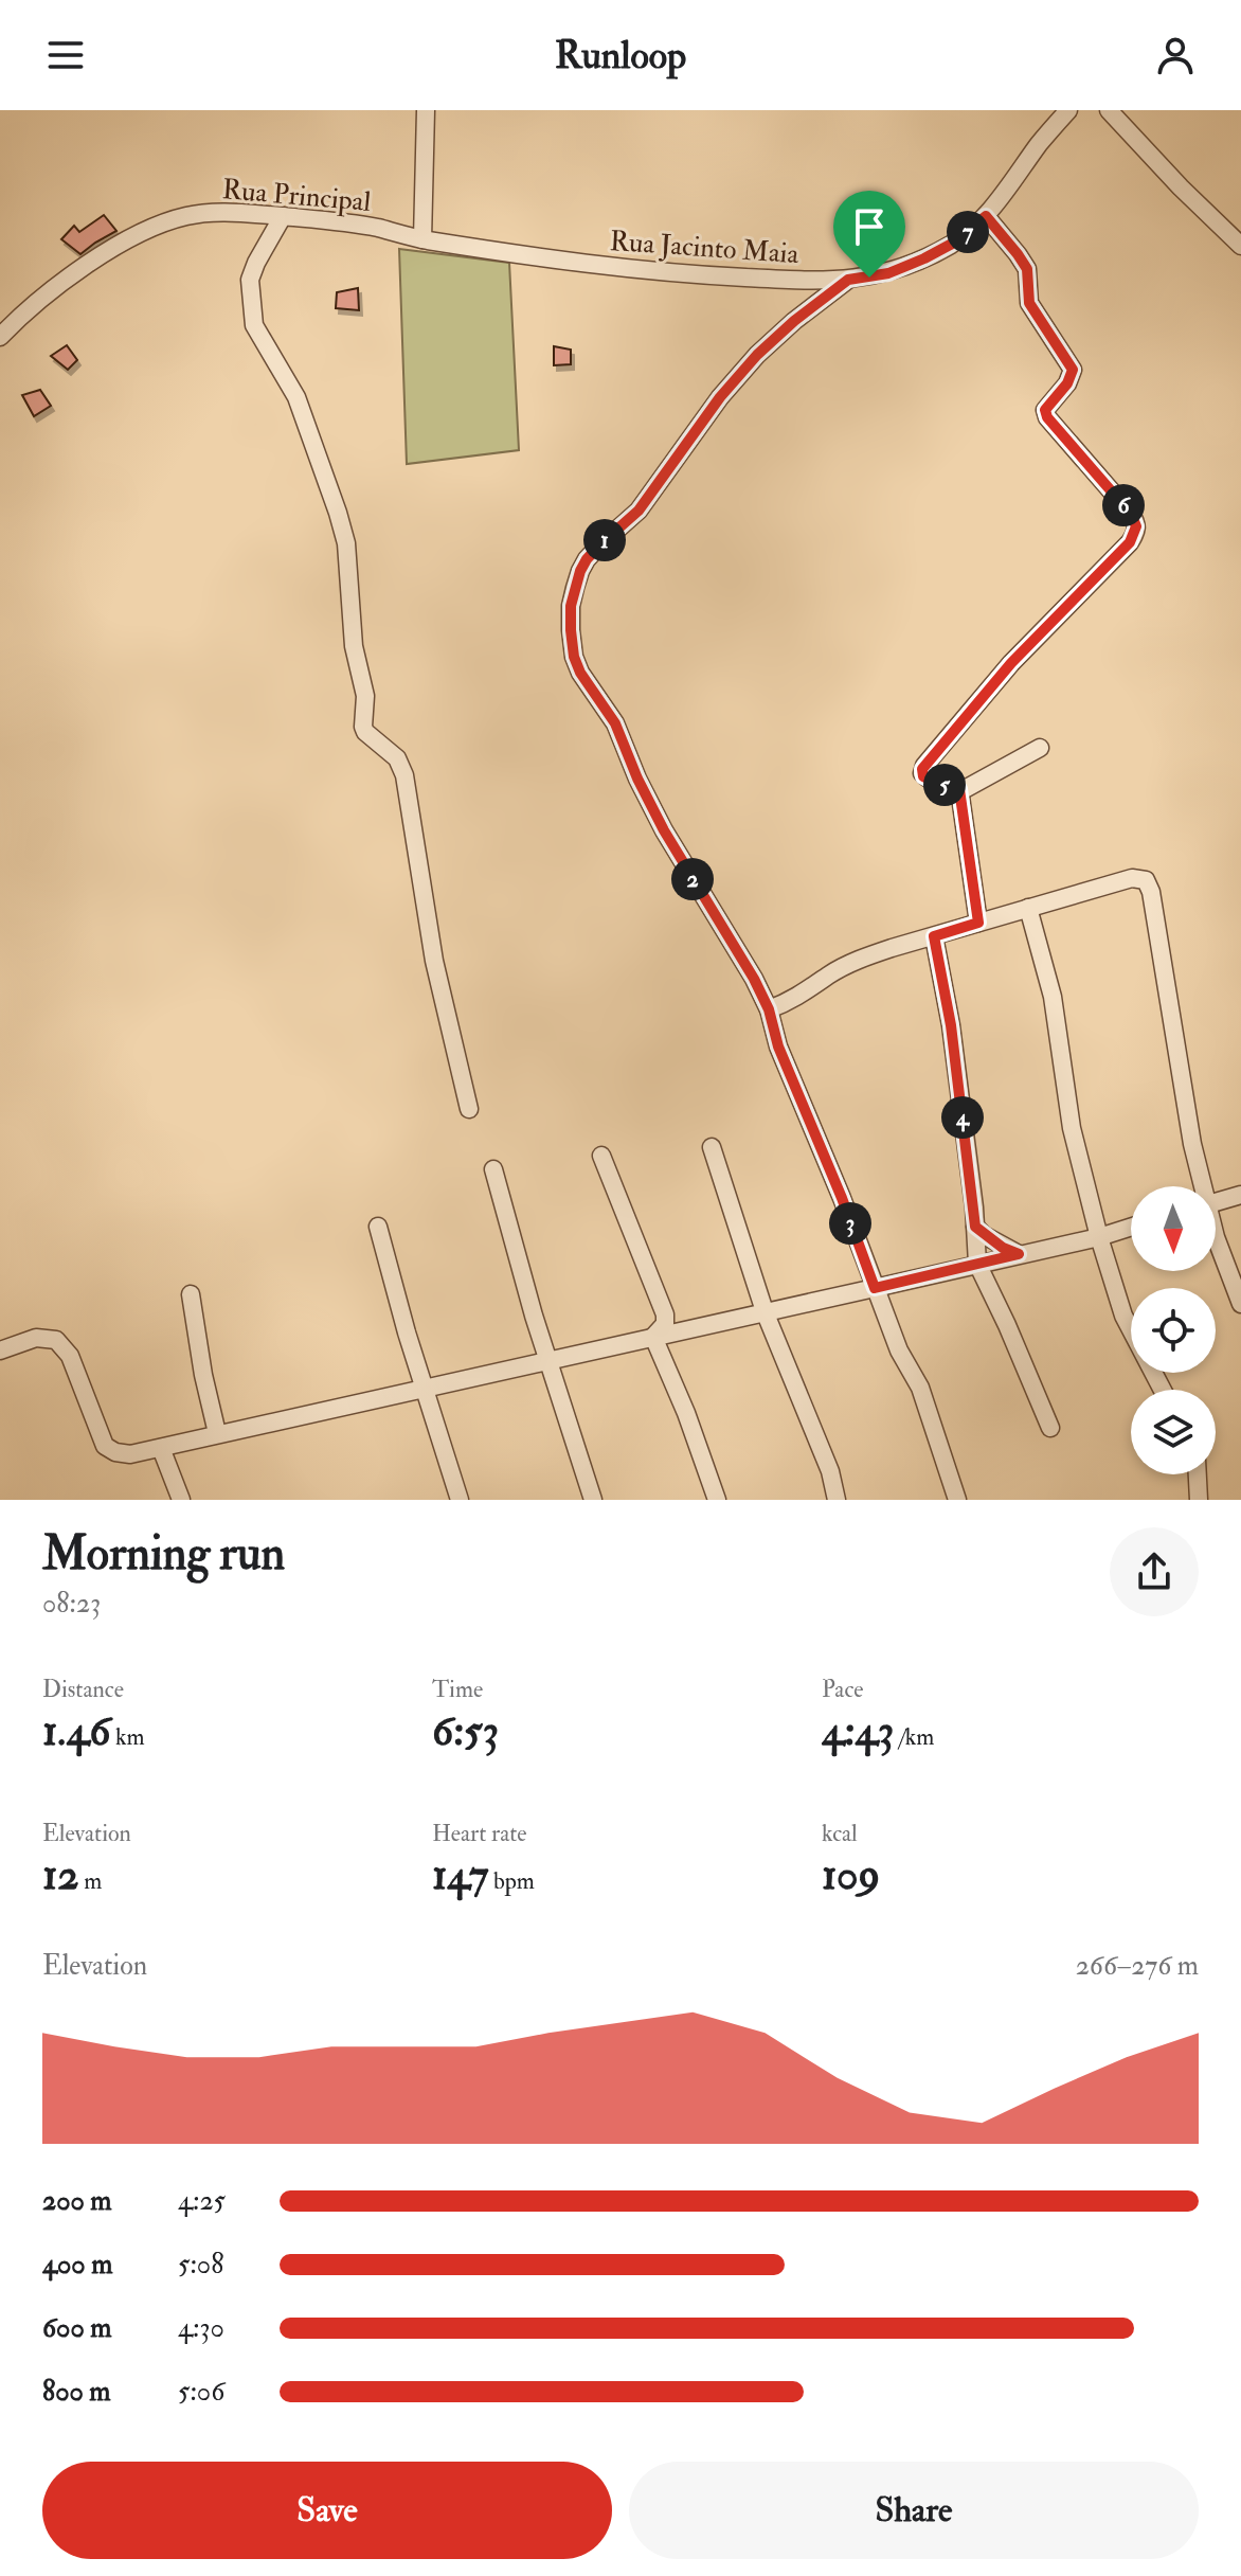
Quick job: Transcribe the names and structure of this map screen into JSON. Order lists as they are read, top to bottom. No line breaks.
{"streets":{"street":["Rua Principal","Rua Jacinto Maia"]},"crossings":[["Rua Principal","Rua Jacinto Maia"]],"north":"bottom","page":{"header":"Runloop","pins":["7","6","1","5","2","4","3"],"heading":["Morning run","08:23"],"stats":[["Distance","1.46 km"],["Time","6:53"],["Pace","4:43 /km"],["Elevation","12 m"],["Heart rate","147 bpm"],["kcal","109"]],"chart":["Elevation","266–276 m"],"list":[{"name":"200 m","note":"4:25"},{"name":"400 m","note":"5:08"},{"name":"600 m","note":"4:30"},{"name":"800 m","note":"5:06"}],"buttons":["Save","Share"]}}
